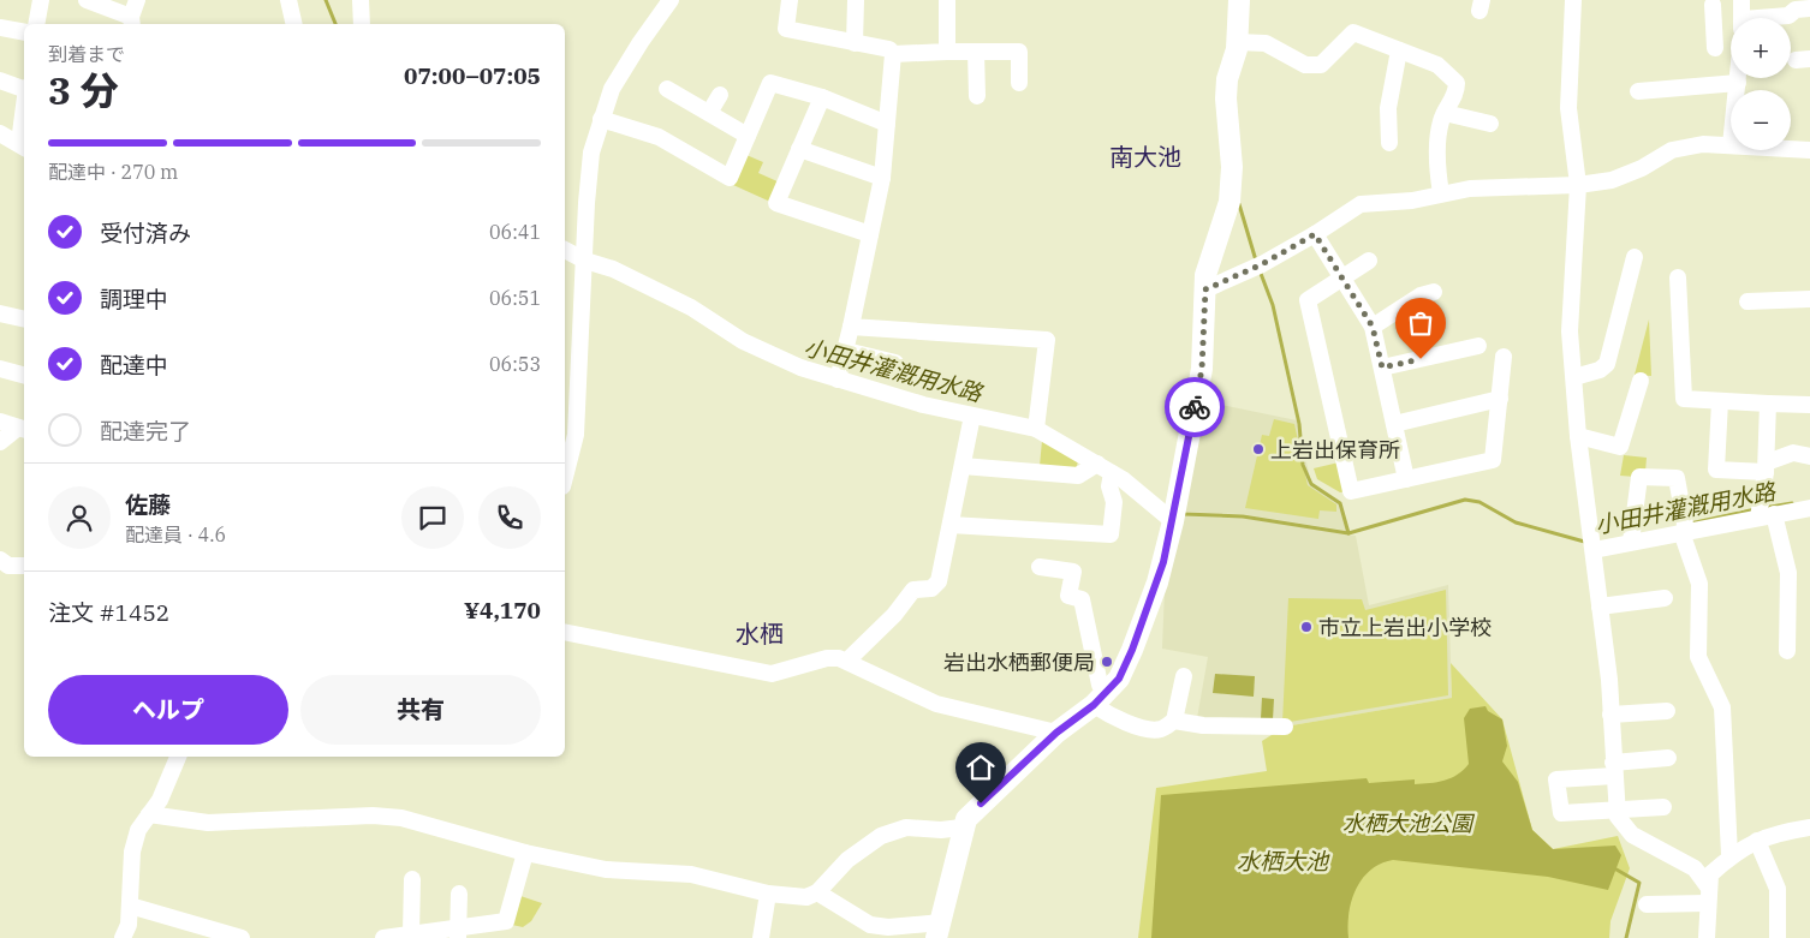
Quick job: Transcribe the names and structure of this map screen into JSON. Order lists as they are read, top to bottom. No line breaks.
{"districts":["南大池","水栖"],"water":["小田井灌漑用水路","水栖大池"],"parks":["水栖大池公園"],"places":["上岩出保育所","市立上岩出小学校","岩出水栖郵便局"],"page":{"map_buttons":["+","−"],"heading":["3 分","到着まで","07:00–07:05"],"panel":["佐藤","配達員 · 4.6","注文 #1452","¥4,170"],"bar":"配達中 · 270 m","list":[["受付済み","06:41"],["調理中","06:51"],["配達中","06:53"],"配達完了"],"buttons":["ヘルプ","共有"]}}
